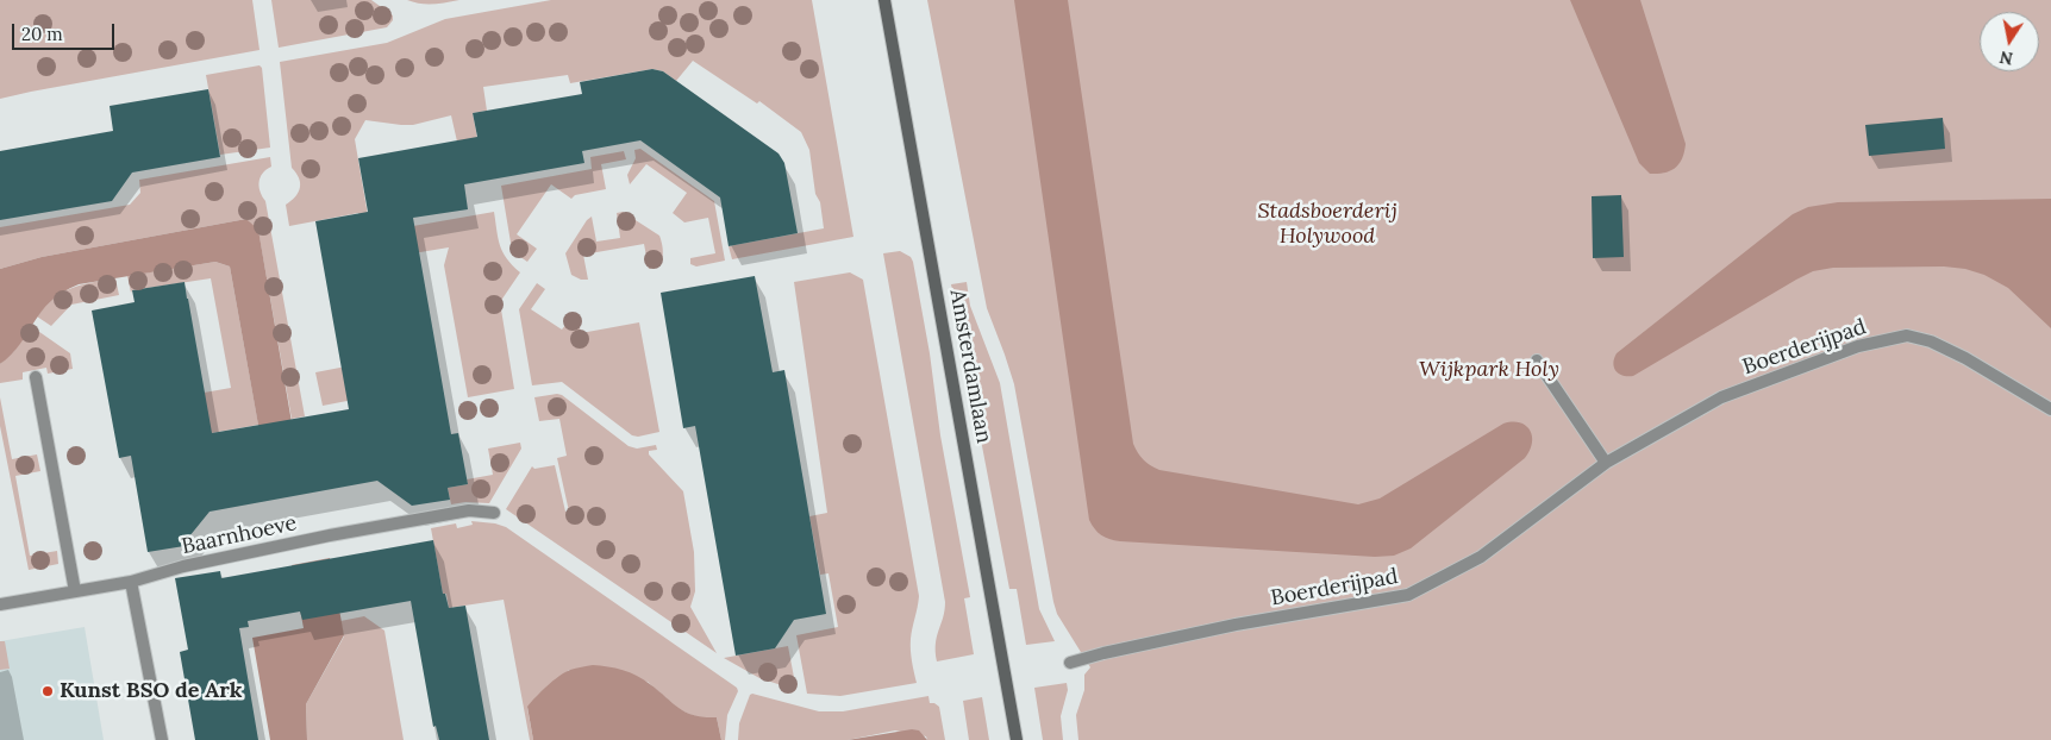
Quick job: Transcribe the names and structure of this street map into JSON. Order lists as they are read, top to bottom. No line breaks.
{"streets":{"street":["Boerderijpad","Amsterdamlaan","Baarnhoeve"]},"parks":["Stadsboerderij Holywood","Wijkpark Holy"],"places":["Kunst BSO de Ark"],"scale_bar":"20 m","north":"bottom"}
